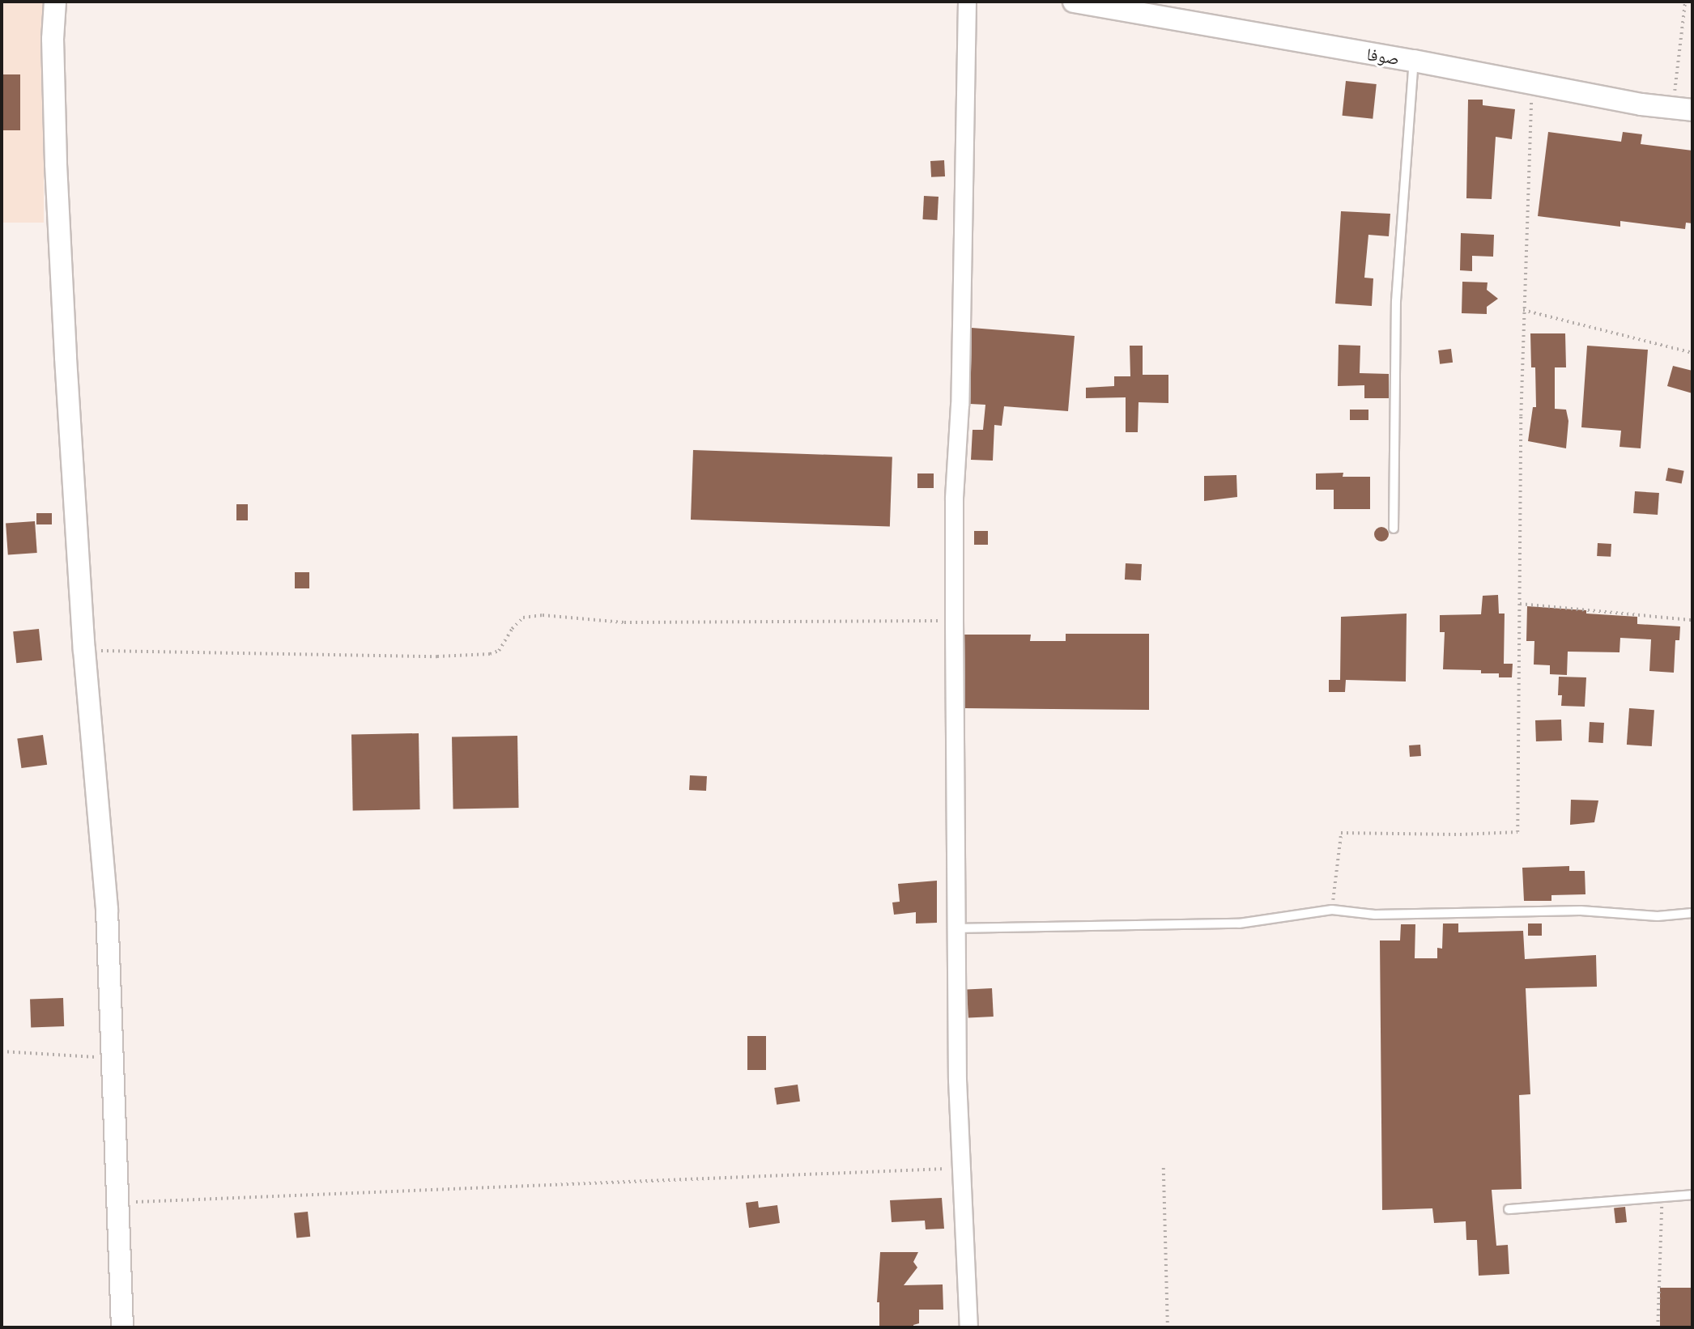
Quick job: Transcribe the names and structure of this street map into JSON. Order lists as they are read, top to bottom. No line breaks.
{"streets":{"street":["صوفا"]}}
